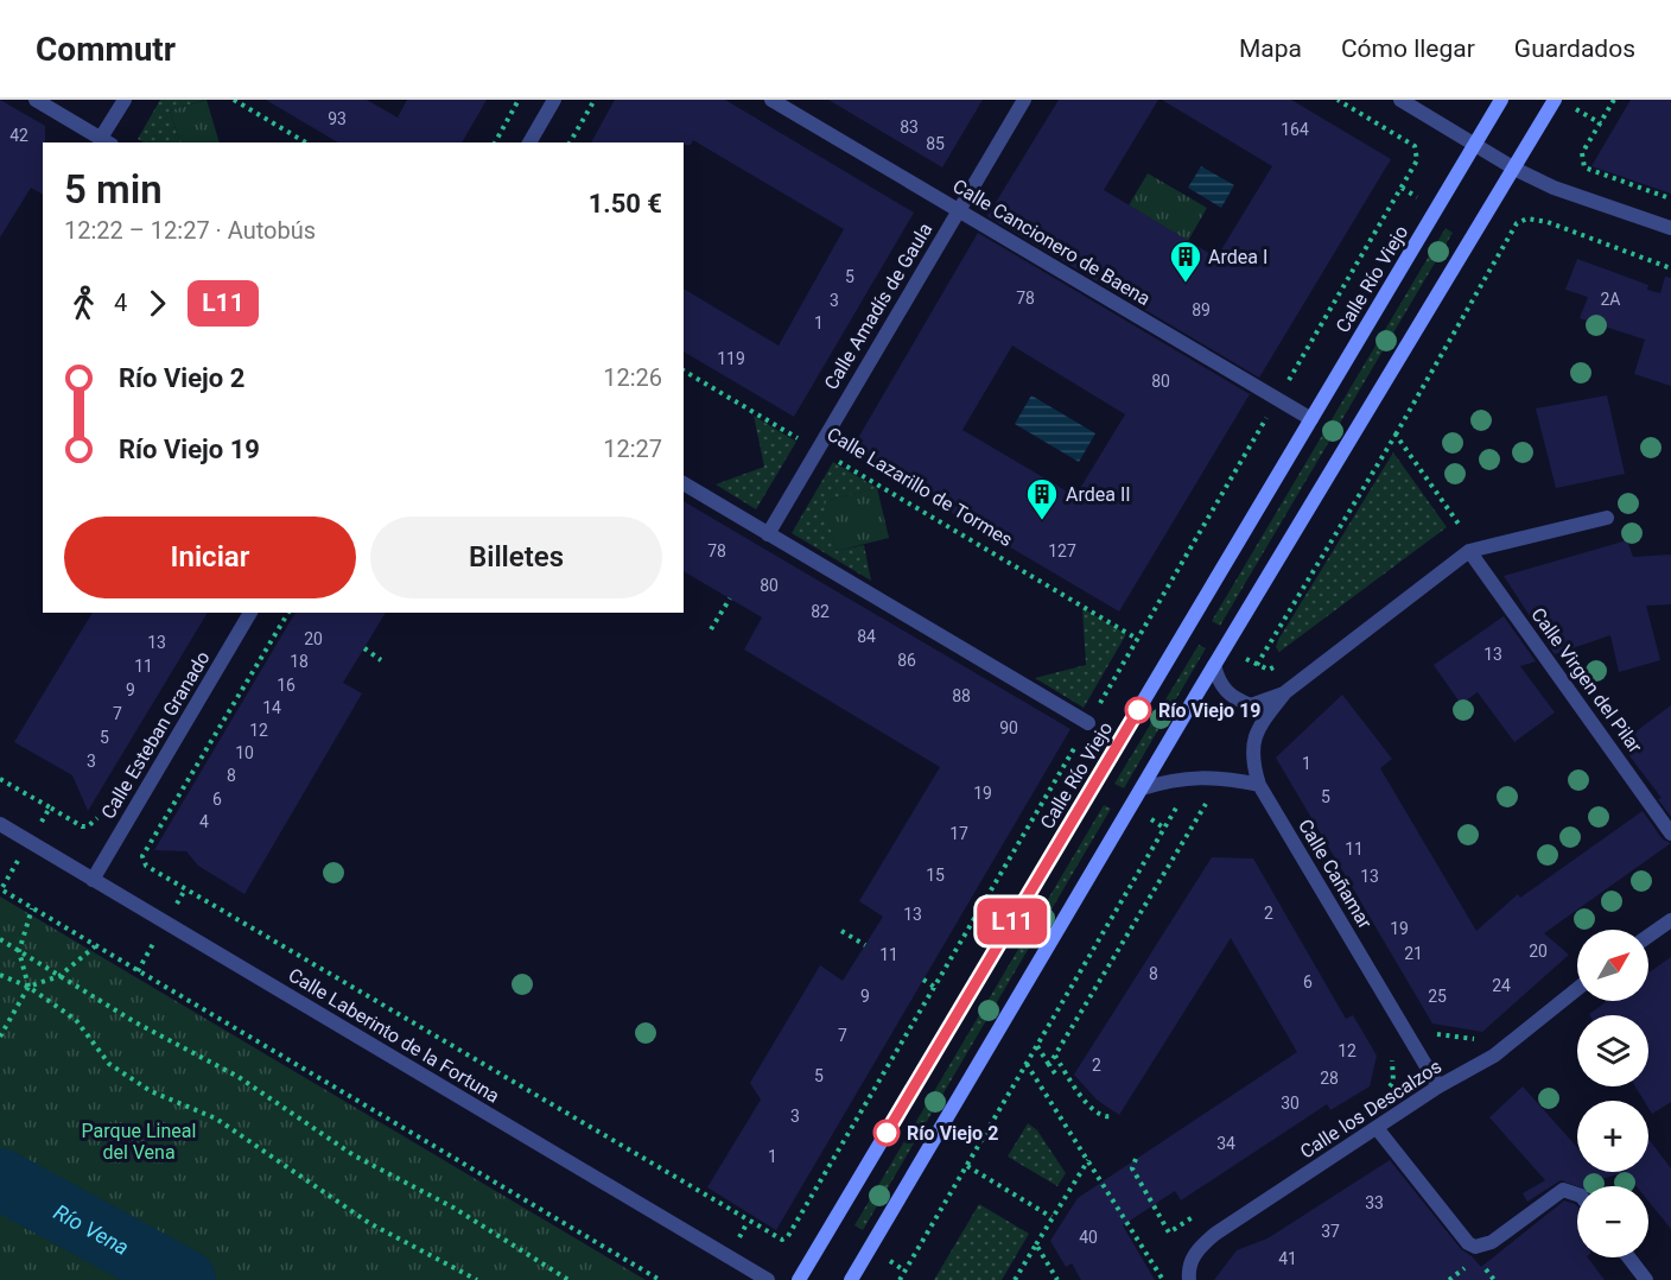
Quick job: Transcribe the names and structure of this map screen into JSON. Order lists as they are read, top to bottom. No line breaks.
{"streets":{"main road":["Calle Río Viejo"],"street":["Calle Cancionero de Baena","Calle Amadís de Gaula","Calle Virgen del Pilar","Calle Esteban Granado","Calle Cañamar","Calle Laberinto de la Fortuna","Calle los Descalzos"],"path":["Calle Lazarillo de Tormes"]},"crossings":[["Calle Cancionero de Baena","Calle Río Viejo"],["Calle Cancionero de Baena","Calle Amadís de Gaula"],["Calle Amadís de Gaula","Calle Lazarillo de Tormes"],["Calle Esteban Granado","Calle Laberinto de la Fortuna"],["Calle Cañamar","Calle los Descalzos"]],"water":["Río Vena"],"parks":["Parque Lineal del Vena"],"places":{"building":["Ardea I","Ardea II"],"other":["Río Viejo 19","Río Viejo 2"]},"lines":["bus line L11"],"house_numbers":["93","83","164","42","85","5","78","2A","3","89","1","119","80","78","127","80","82","84","20","13","13","86","18","11","16","9","88","14","7","90","12","5","10","3","1","8","19","5","6","4","17","11","15","13","2","13","19","20","21","11","8","6","24","9","25","7","12","2","5","28","30","3","34","1","33","37","40","41"],"north":"top right","page":{"header":"Commutr","nav":["Mapa","Cómo llegar","Guardados"],"on_map":"L11","heading":["5 min","12:22 – 12:27 · Autobús","1.50 €"],"legs":["4","L11"],"list":[{"name":"Río Viejo 2","value":"12:26"},{"name":"Río Viejo 19","value":"12:27"}],"buttons":["Iniciar","Billetes"],"map_buttons":["+","−"]}}
